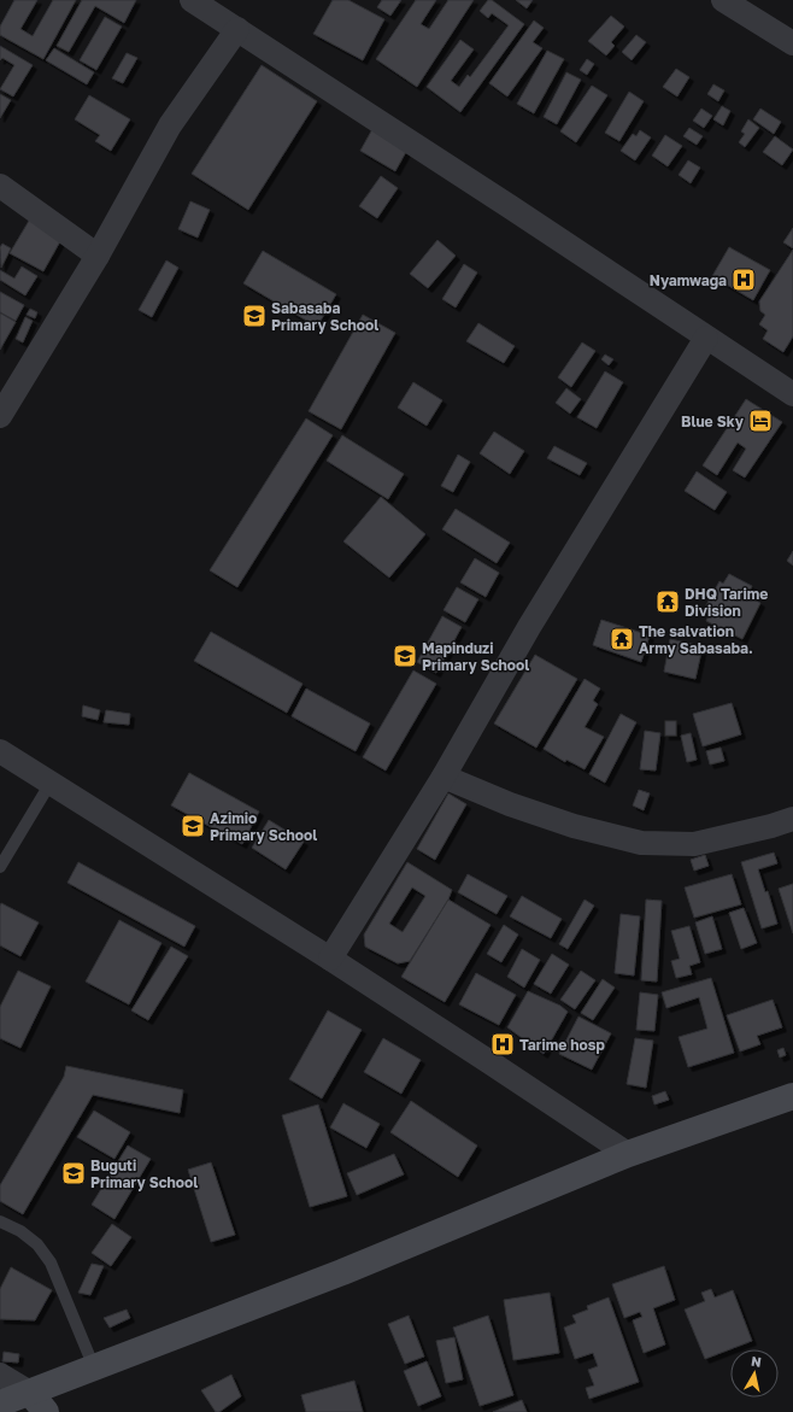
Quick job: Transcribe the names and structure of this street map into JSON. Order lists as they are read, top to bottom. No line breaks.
{"places":{"hospital":["Nyamwaga","Tarime hosp"],"school or university":["Sabasaba Primary School","Mapinduzi Primary School","Azimio Primary School","Buguti Primary School"],"hotel":["Blue Sky"],"temple":["DHQ Tarime Division","The salvation Army Sabasaba."]},"north":"top"}
